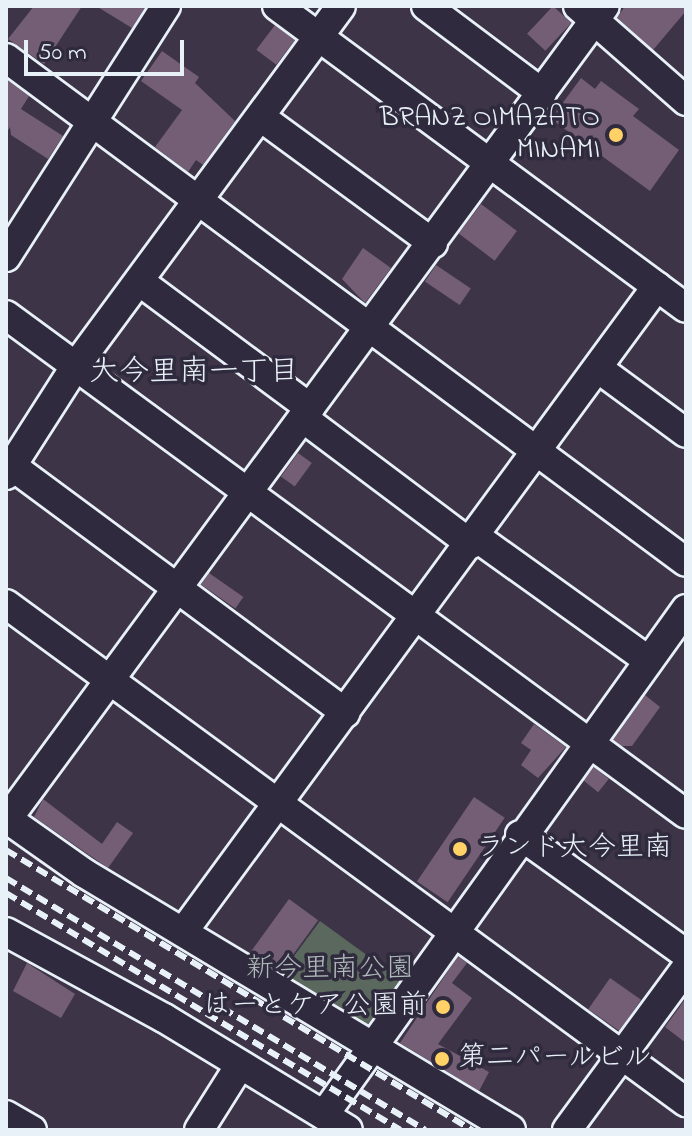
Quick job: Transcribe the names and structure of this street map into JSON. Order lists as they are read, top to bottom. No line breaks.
{"districts":["大今里南一丁目"],"parks":["新今里南公園"],"places":["BRANZ OIMAZATO MINAMI","ランド大今里南","はーとケア公園前","第二パールビル"],"scale_bar":"50 m"}
